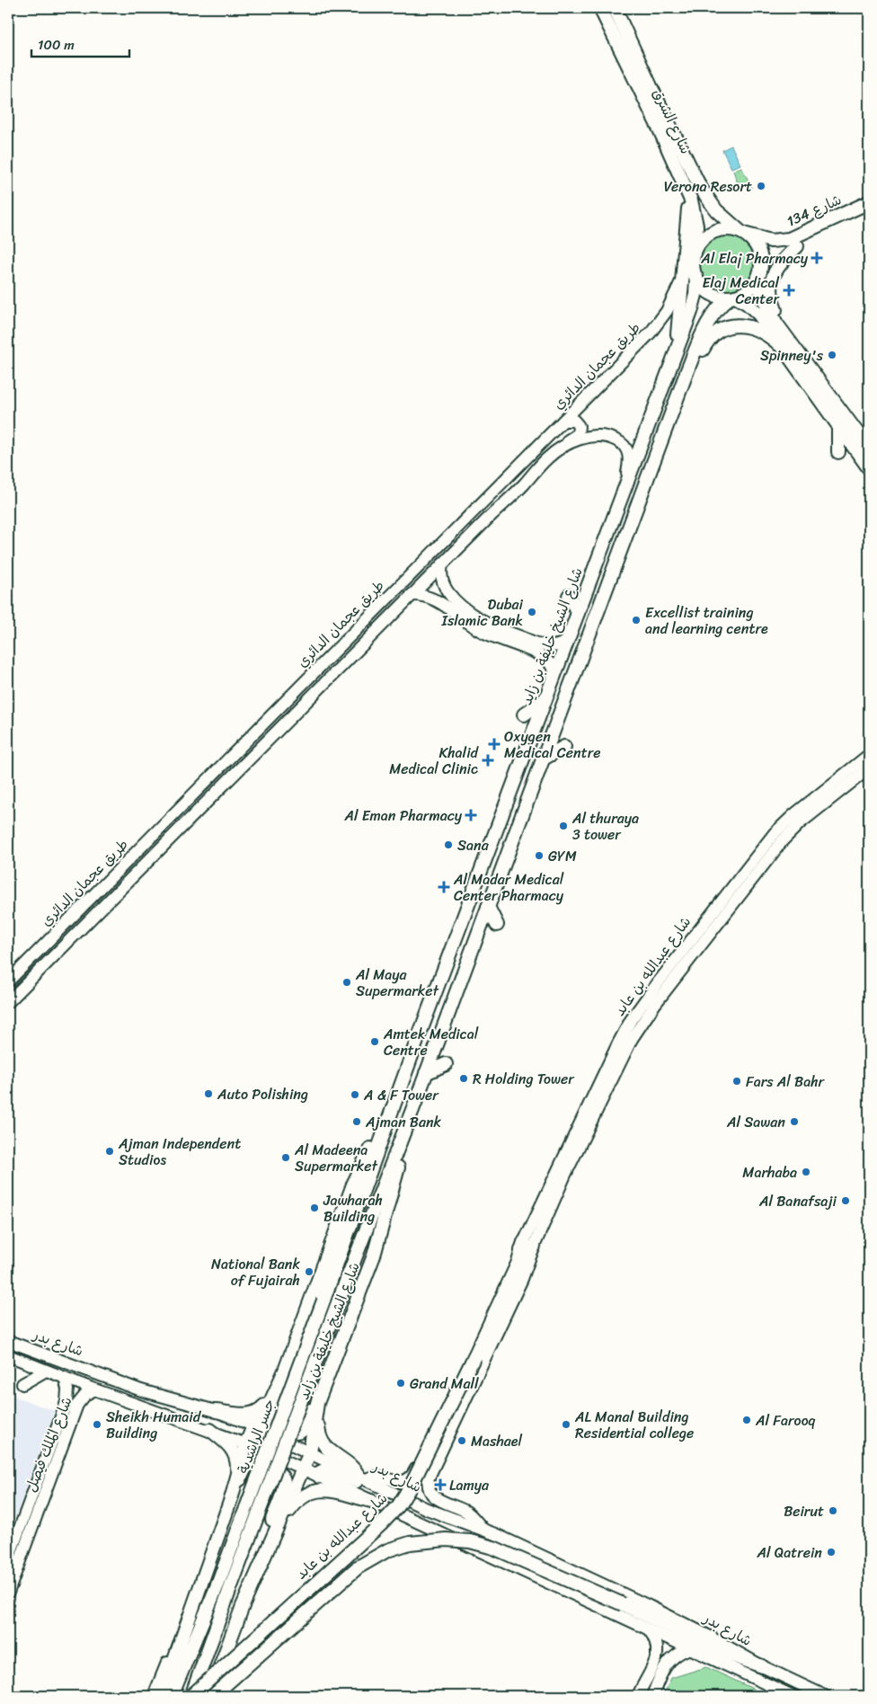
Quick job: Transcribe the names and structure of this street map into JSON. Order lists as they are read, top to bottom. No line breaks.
{"streets":{"main road":["شارع الشرق","شارع 134","طريق عجمان الدائري","شارع الشيخ خليفة بن زايد","شارع عبدالله بن عابد","شارع بدر","جسر الراشدية","شارع الملك فيصل"]},"crossings":[["شارع الشرق","شارع 134"],["شارع الشرق","شارع الشيخ خليفة بن زايد"],["شارع 134","شارع الشيخ خليفة بن زايد"],["طريق عجمان الدائري","شارع الشيخ خليفة بن زايد"],["شارع الشيخ خليفة بن زايد","شارع بدر"],["شارع الشيخ خليفة بن زايد","جسر الراشدية"],["شارع عبدالله بن عابد","شارع بدر"],["شارع عبدالله بن عابد","جسر الراشدية"],["شارع بدر","شارع الملك فيصل"]],"places":{"other":["Verona Resort","Spinney's","Dubai Islamic Bank","Excellist training and learning centre","Al thuraya 3 tower","Sana","GYM","Al Maya Supermarket","Amtek Medical Centre","R Holding Tower","Fars Al Bahr","Auto Polishing","A & F Tower","Ajman Bank","Al Sawan","Ajman Independent Studios","Al Madeena Supermarket","Marhaba","Al Banafsaji","Jawharah Building","National Bank of Fujairah","Grand Mall","Al Farooq","Sheikh Humaid Building","AL Manal Building Residential college","Mashael","Beirut","Al Qatrein"],"health":["Al Elaj Pharmacy","Elaj Medical Center","Oxygen Medical Centre","Khalid Medical Clinic","Al Eman Pharmacy","Al Madar Medical Center Pharmacy","Lamya"]},"scale_bar":"100 m"}
